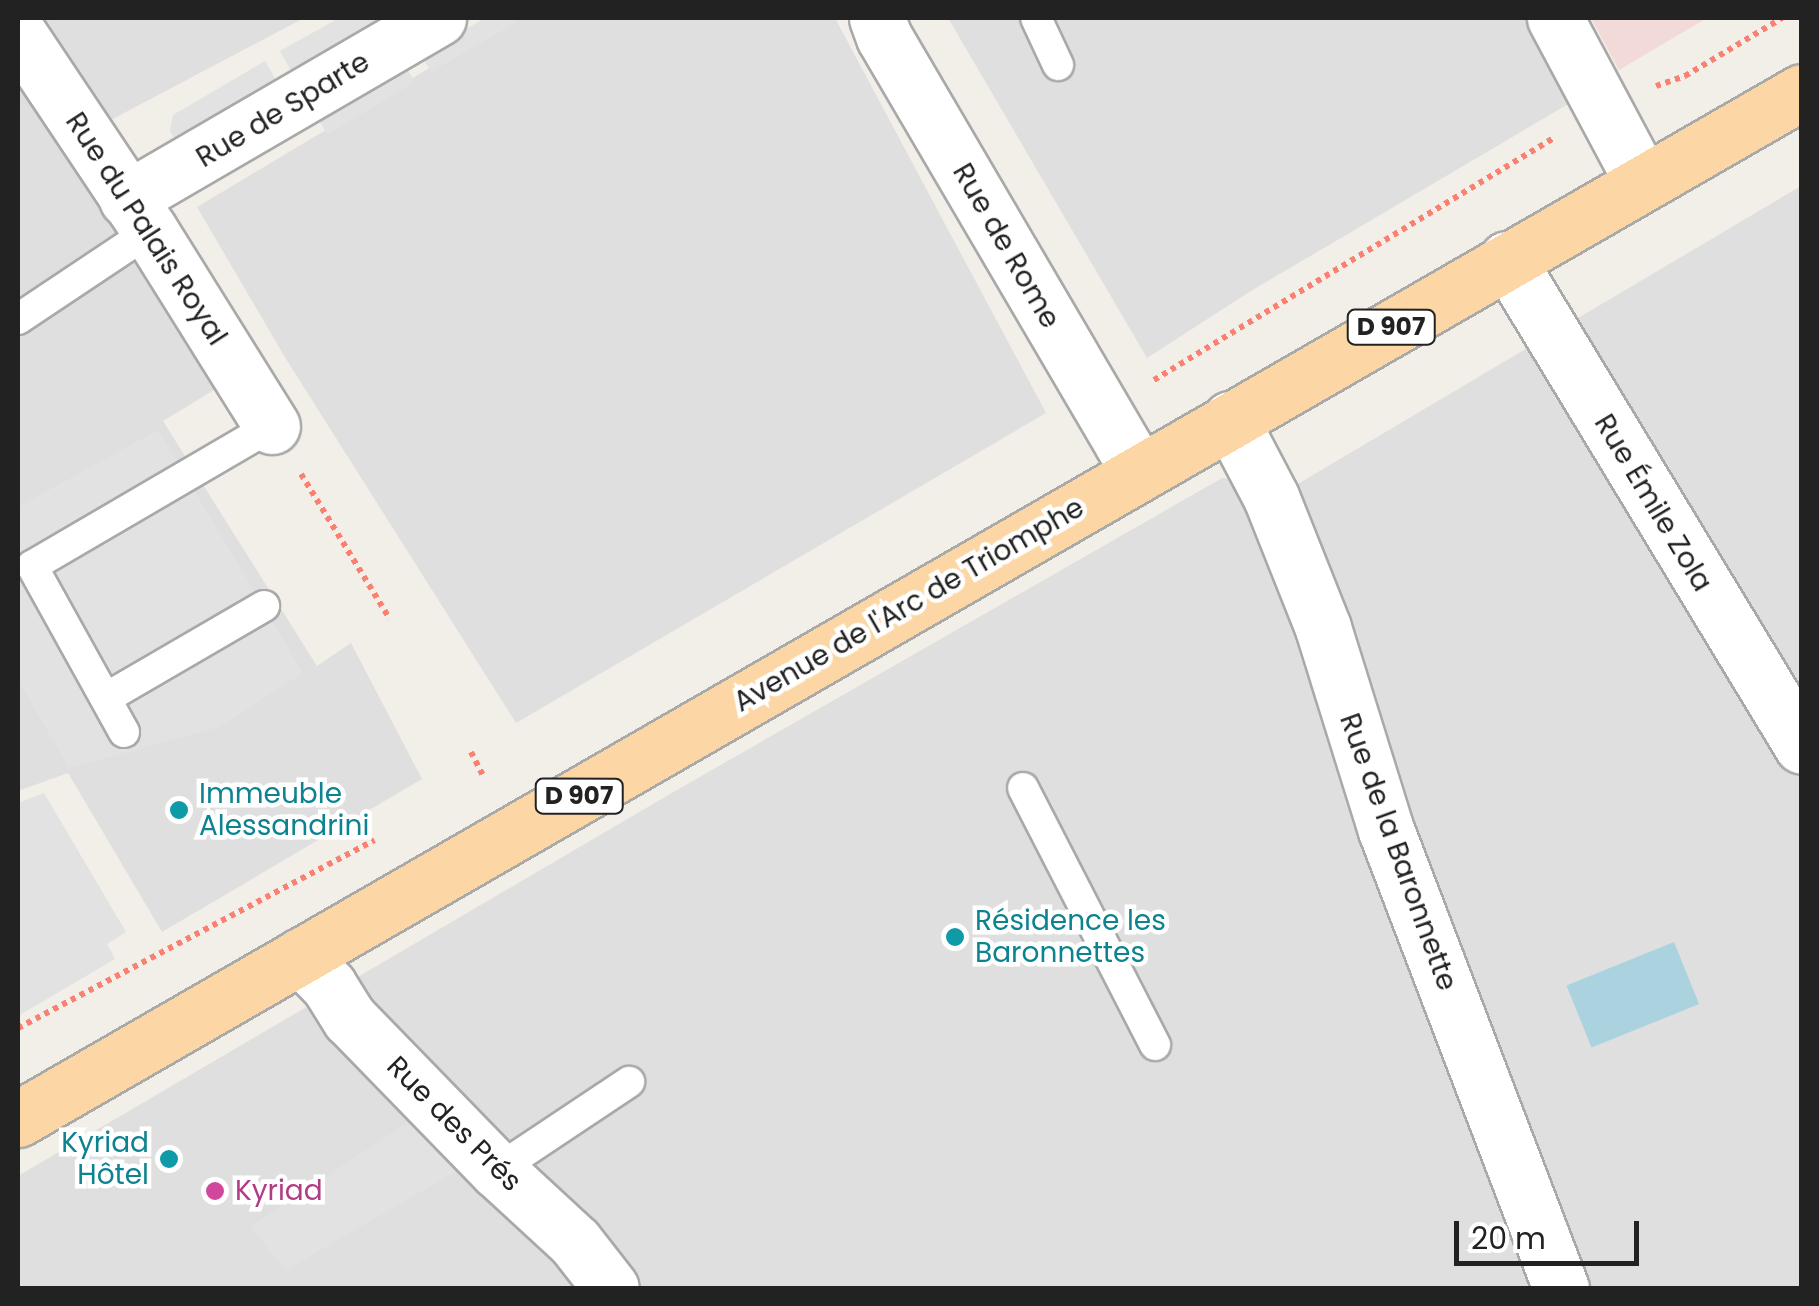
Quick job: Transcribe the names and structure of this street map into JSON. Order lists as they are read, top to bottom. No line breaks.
{"streets":{"main road":["D 907","Avenue de l'Arc de Triomphe"],"street":["Rue de Sparte","Rue du Palais Royal","Rue de Rome","Rue Émile Zola","Rue de la Baronnette","Rue des Prés"]},"crossings":[["Rue de Sparte","Rue du Palais Royal"],["Rue de Rome","Avenue de l'Arc de Triomphe"],["Rue Émile Zola","Avenue de l'Arc de Triomphe"],["Avenue de l'Arc de Triomphe","Rue de la Baronnette"],["Avenue de l'Arc de Triomphe","Rue des Prés"]],"places":["Immeuble Alessandrini","Résidence les Baronnettes","Kyriad Hôtel","Kyriad"],"scale_bar":"20 m"}
